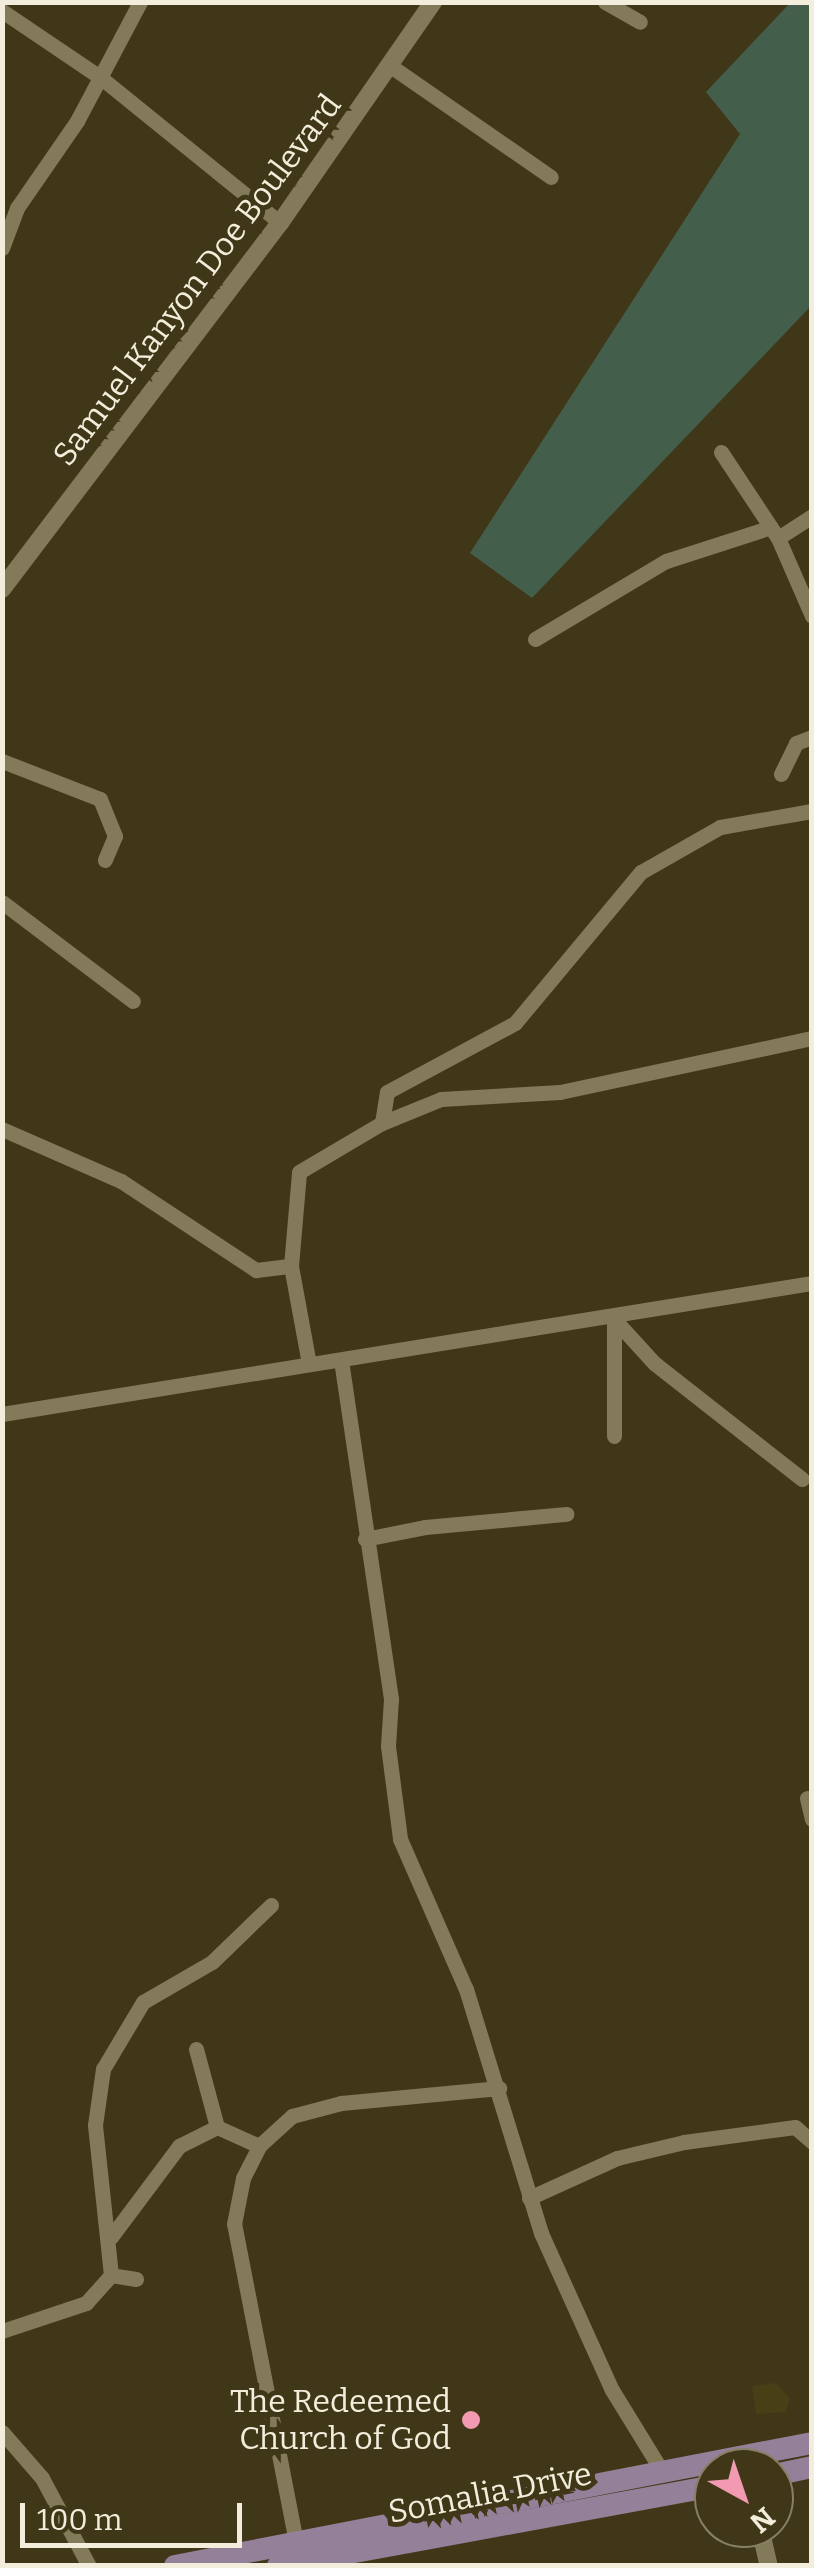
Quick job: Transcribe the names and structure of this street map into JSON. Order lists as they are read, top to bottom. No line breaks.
{"streets":{"main road":["Somalia Drive"],"street":["Samuel Kanyon Doe Boulevard"]},"places":["The Redeemed Church of God"],"scale_bar":"100 m","north":"bottom right"}
